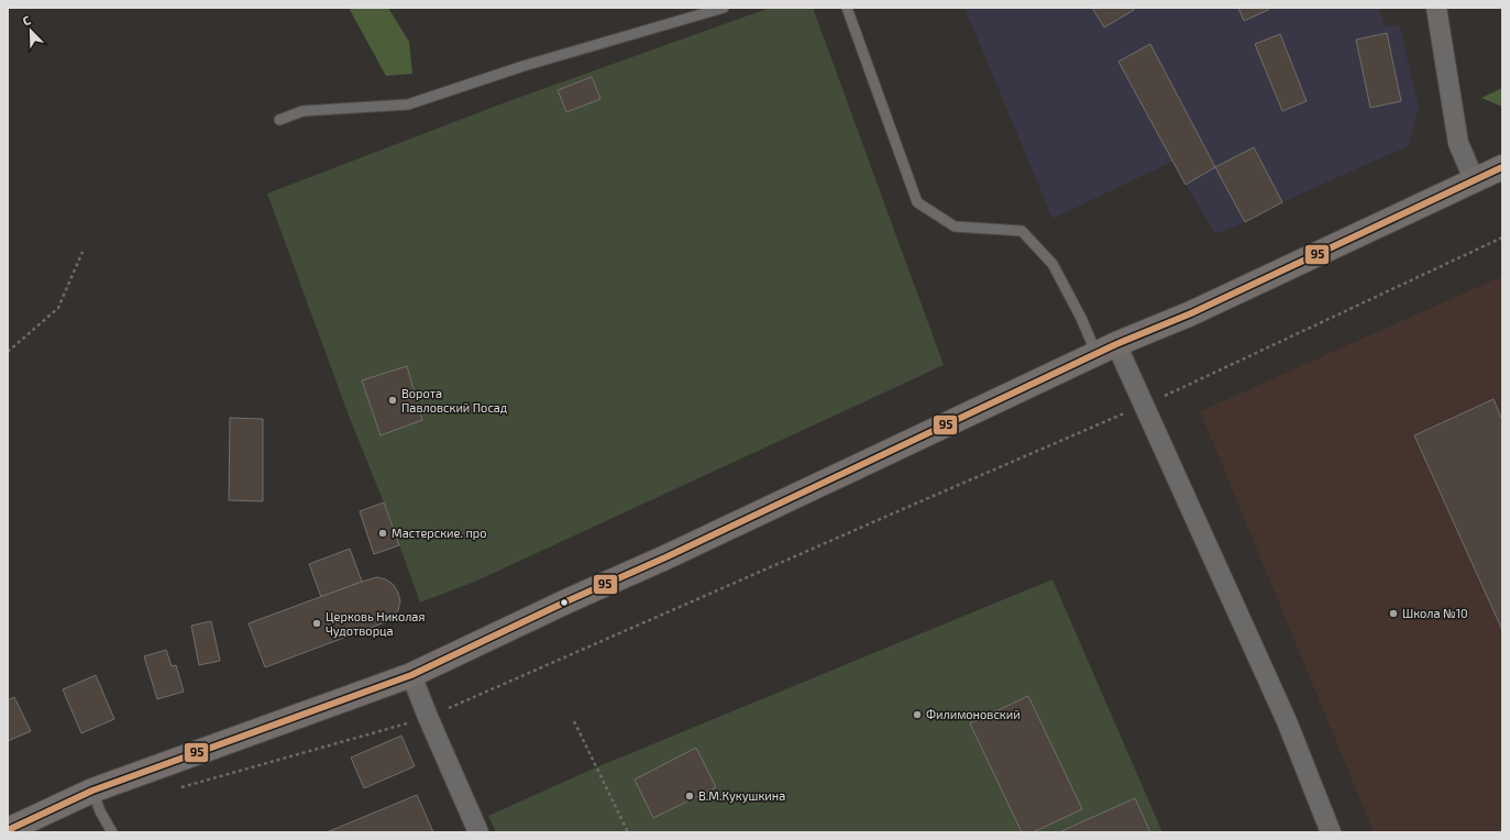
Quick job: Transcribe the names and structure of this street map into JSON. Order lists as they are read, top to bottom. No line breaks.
{"places":["Ворота Павловский Посад","Мастерские. про","Школа №10","Церковь Николая Чудотворца","Филимоновский","В.М.Кукушкина"],"lines":["transit line 95"],"north":"top left"}
